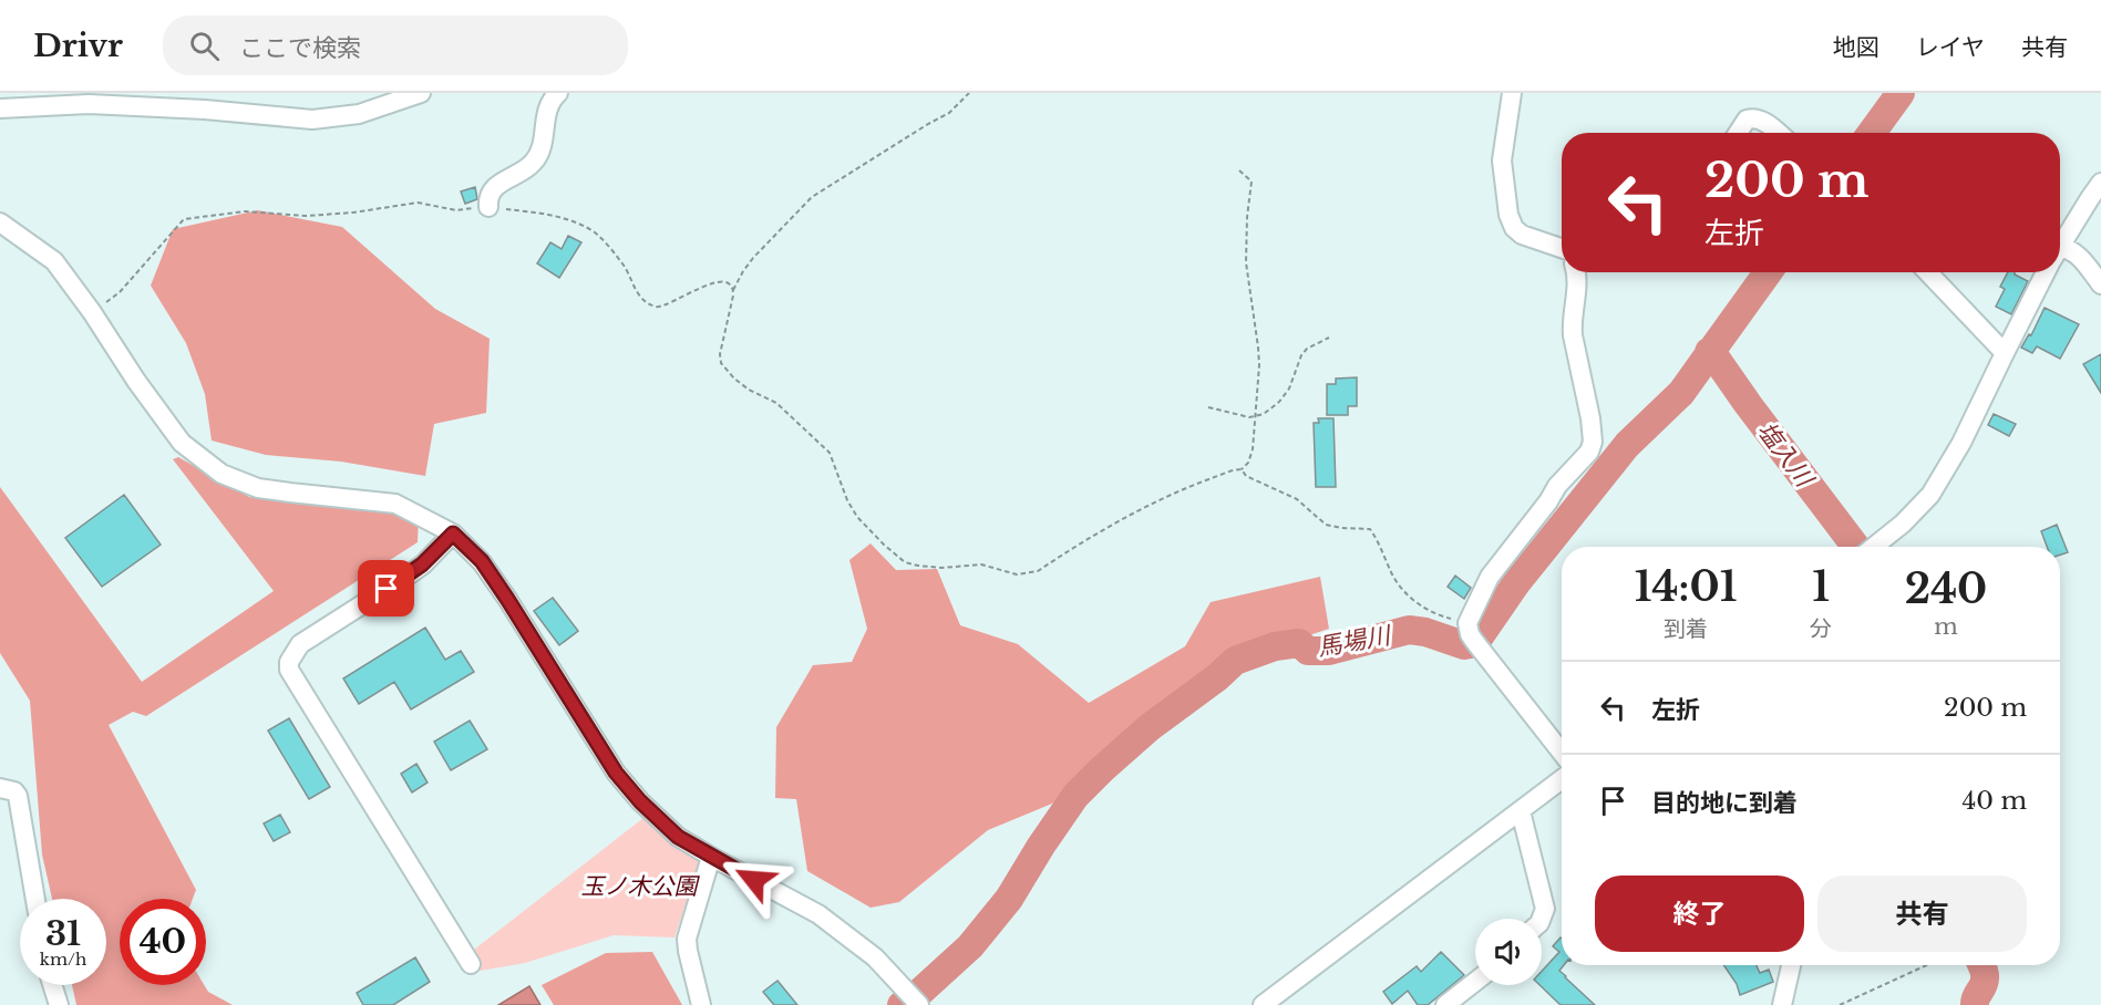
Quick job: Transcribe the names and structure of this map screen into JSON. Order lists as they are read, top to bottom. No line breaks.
{"water":["塩入川","馬場川"],"parks":["玉ノ木公園"],"page":{"header":"Drivr","search":"ここで検索","nav":["地図","レイヤ","共有"],"turn":["200 m","左折"],"eta":["14:01","到着","1","分","240","m"],"list":[{"name":"左折","value":"200 m"},{"name":"目的地に到着","value":"40 m"}],"buttons":["終了","共有"],"speed":"31 km/h","limit":"40"}}
